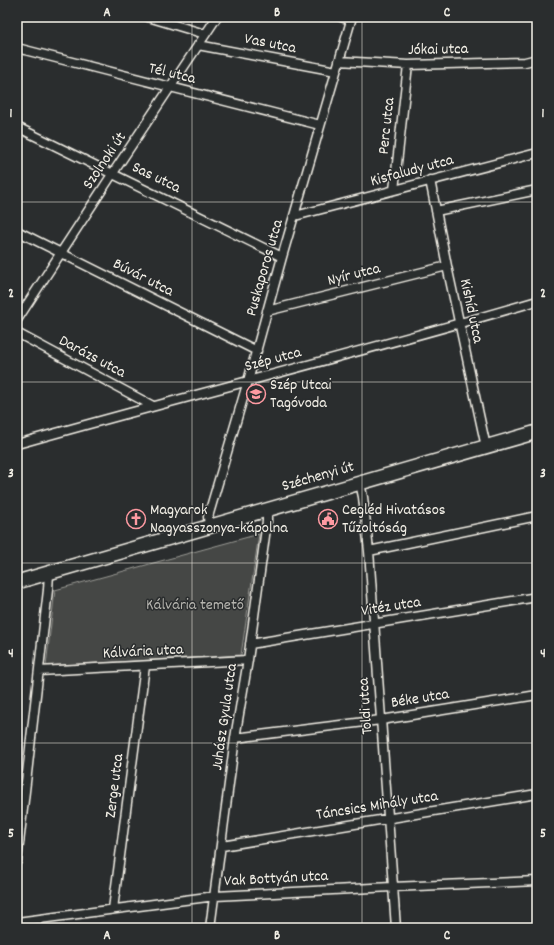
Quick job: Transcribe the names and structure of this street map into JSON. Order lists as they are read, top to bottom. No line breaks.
{"streets":{"main road":["Széchenyi út"],"street":["Vas utca","Jókai utca","Tél utca","Perc utca","Szolnoki út","Kisfaludy utca","Sas utca","Puskaporos utca","Nyír utca","Búvár utca","Kishíd utca","Darázs utca","Szép utca","Vitéz utca","Kálvária utca","Béke utca","Toldi utca","Juhász Gyula utca","Zerge utca","Táncsics Mihály utca","Vak Bottyán utca"]},"crossings":[["Vas utca","Szolnoki út"],["Vas utca","Puskaporos utca"],["Jókai utca","Perc utca"],["Jókai utca","Puskaporos utca"],["Tél utca","Szolnoki út"],["Tél utca","Puskaporos utca"],["Perc utca","Kisfaludy utca"],["Szolnoki út","Sas utca"],["Szolnoki út","Búvár utca"],["Kisfaludy utca","Puskaporos utca"],["Kisfaludy utca","Kishíd utca"],["Sas utca","Puskaporos utca"],["Puskaporos utca","Nyír utca"],["Puskaporos utca","Búvár utca"],["Puskaporos utca","Szép utca"],["Puskaporos utca","Széchenyi út"],["Nyír utca","Kishíd utca"],["Kishíd utca","Szép utca"],["Kishíd utca","Széchenyi út"],["Darázs utca","Szép utca"],["Széchenyi út","Toldi utca"],["Széchenyi út","Juhász Gyula utca"],["Vitéz utca","Toldi utca"],["Vitéz utca","Juhász Gyula utca"],["Kálvária utca","Juhász Gyula utca"],["Kálvária utca","Zerge utca"],["Béke utca","Toldi utca"],["Béke utca","Juhász Gyula utca"],["Toldi utca","Táncsics Mihály utca"],["Toldi utca","Vak Bottyán utca"],["Juhász Gyula utca","Táncsics Mihály utca"],["Juhász Gyula utca","Vak Bottyán utca"],["Zerge utca","Vak Bottyán utca"]],"parks":["Kálvária temető"],"places":{"school or university":["Szép Utcai Tagóvoda"],"church":["Magyarok Nagyasszonya-kápolna"],"public building":["Cegléd Hivatásos Tűzoltóság"]},"grid":{"columns":["A","B","C"],"rows":["1","2","3","4","5"]}}
